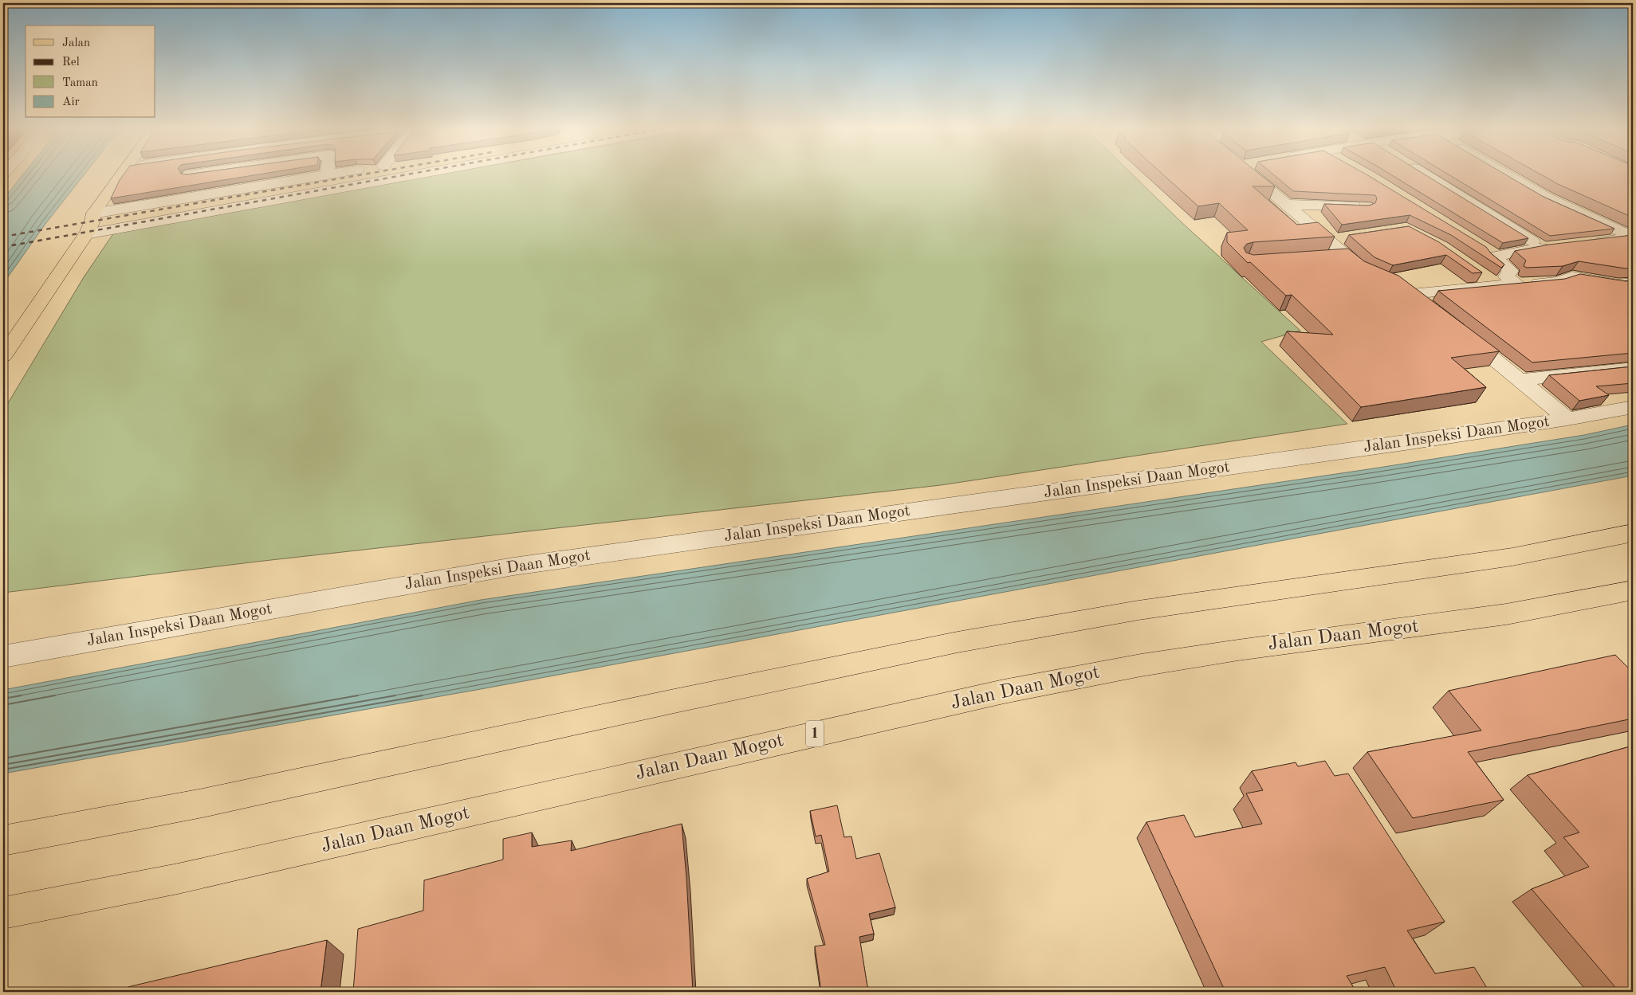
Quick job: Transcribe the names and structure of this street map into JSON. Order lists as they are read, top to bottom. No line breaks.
{"streets":{"main road":["Jalan Daan Mogot","1"],"street":["Jalan Inspeksi Daan Mogot"]},"legend":["Jalan","Rel","Taman","Air"]}
